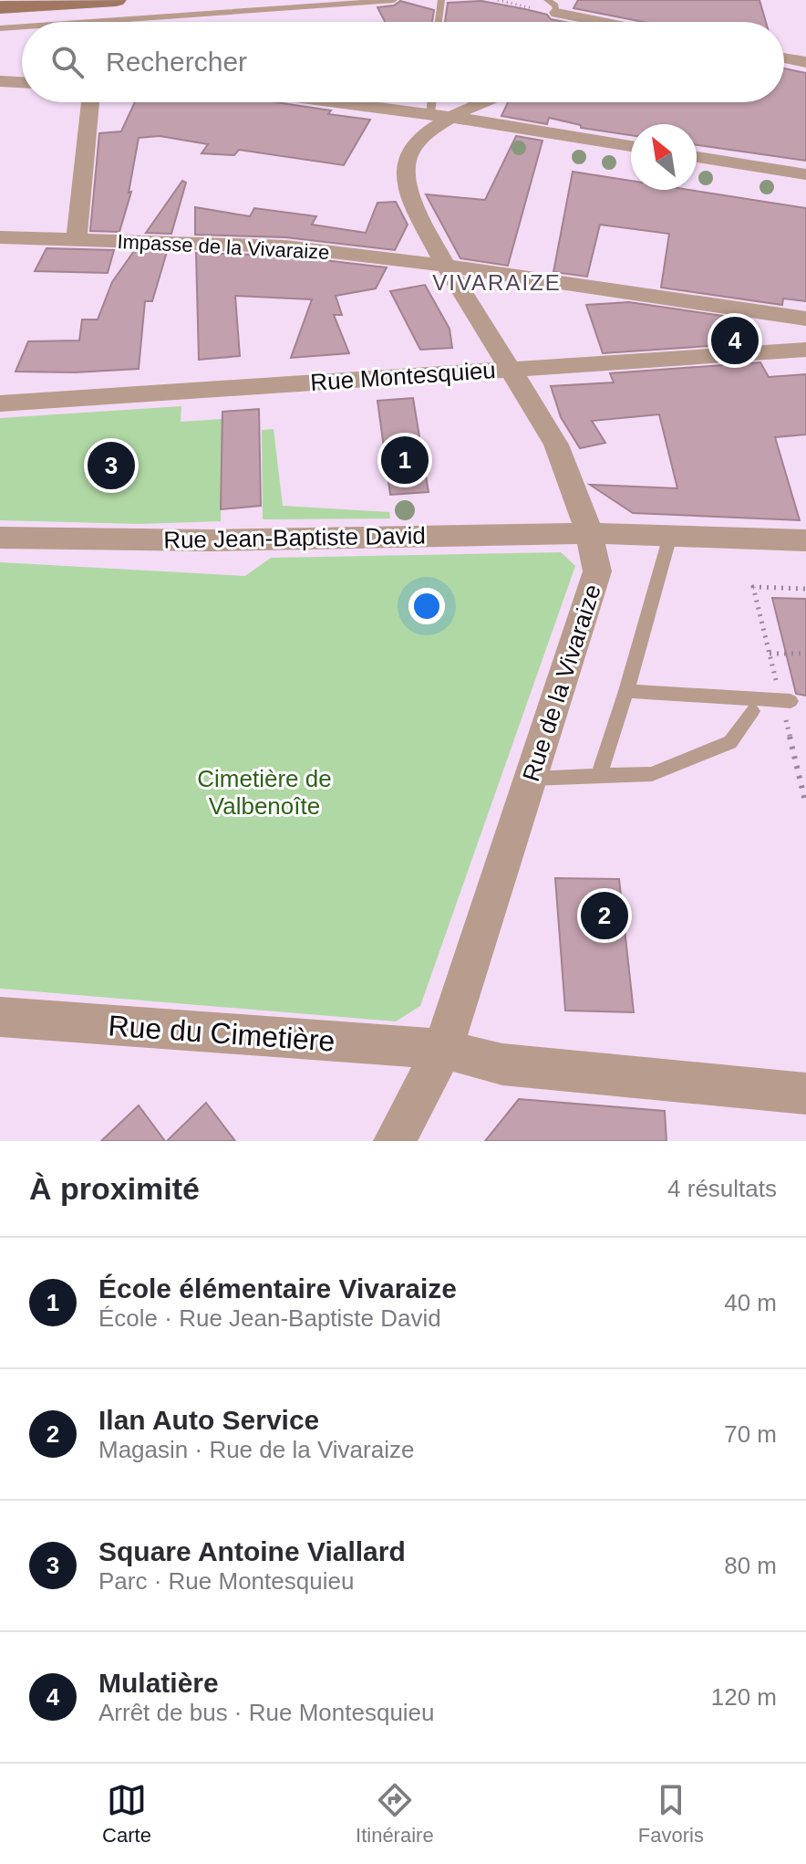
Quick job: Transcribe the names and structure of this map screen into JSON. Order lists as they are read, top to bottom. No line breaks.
{"streets":{"street":["Impasse de la Vivaraize","Rue Montesquieu","Rue Jean-Baptiste David","Rue de la Vivaraize","Rue du Cimetière"]},"crossings":[["Impasse de la Vivaraize","Rue de la Vivaraize"],["Rue Montesquieu","Rue de la Vivaraize"],["Rue Jean-Baptiste David","Rue de la Vivaraize"],["Rue de la Vivaraize","Rue du Cimetière"]],"districts":["VIVARAIZE"],"parks":["Cimetière de Valbenoîte"],"north":"top left","page":{"search":"Rechercher","pins":["4","1","3","2"],"heading":["À proximité","4 résultats"],"list":[{"mark":"1","name":"École élémentaire Vivaraize","note":"École · Rue Jean-Baptiste David","value":"40 m"},{"mark":"2","name":"Ilan Auto Service","note":"Magasin · Rue de la Vivaraize","value":"70 m"},{"mark":"3","name":"Square Antoine Viallard","note":"Parc · Rue Montesquieu","value":"80 m"},{"mark":"4","name":"Mulatière","note":"Arrêt de bus · Rue Montesquieu","value":"120 m"}],"nav":["Carte","Itinéraire","Favoris"]}}
